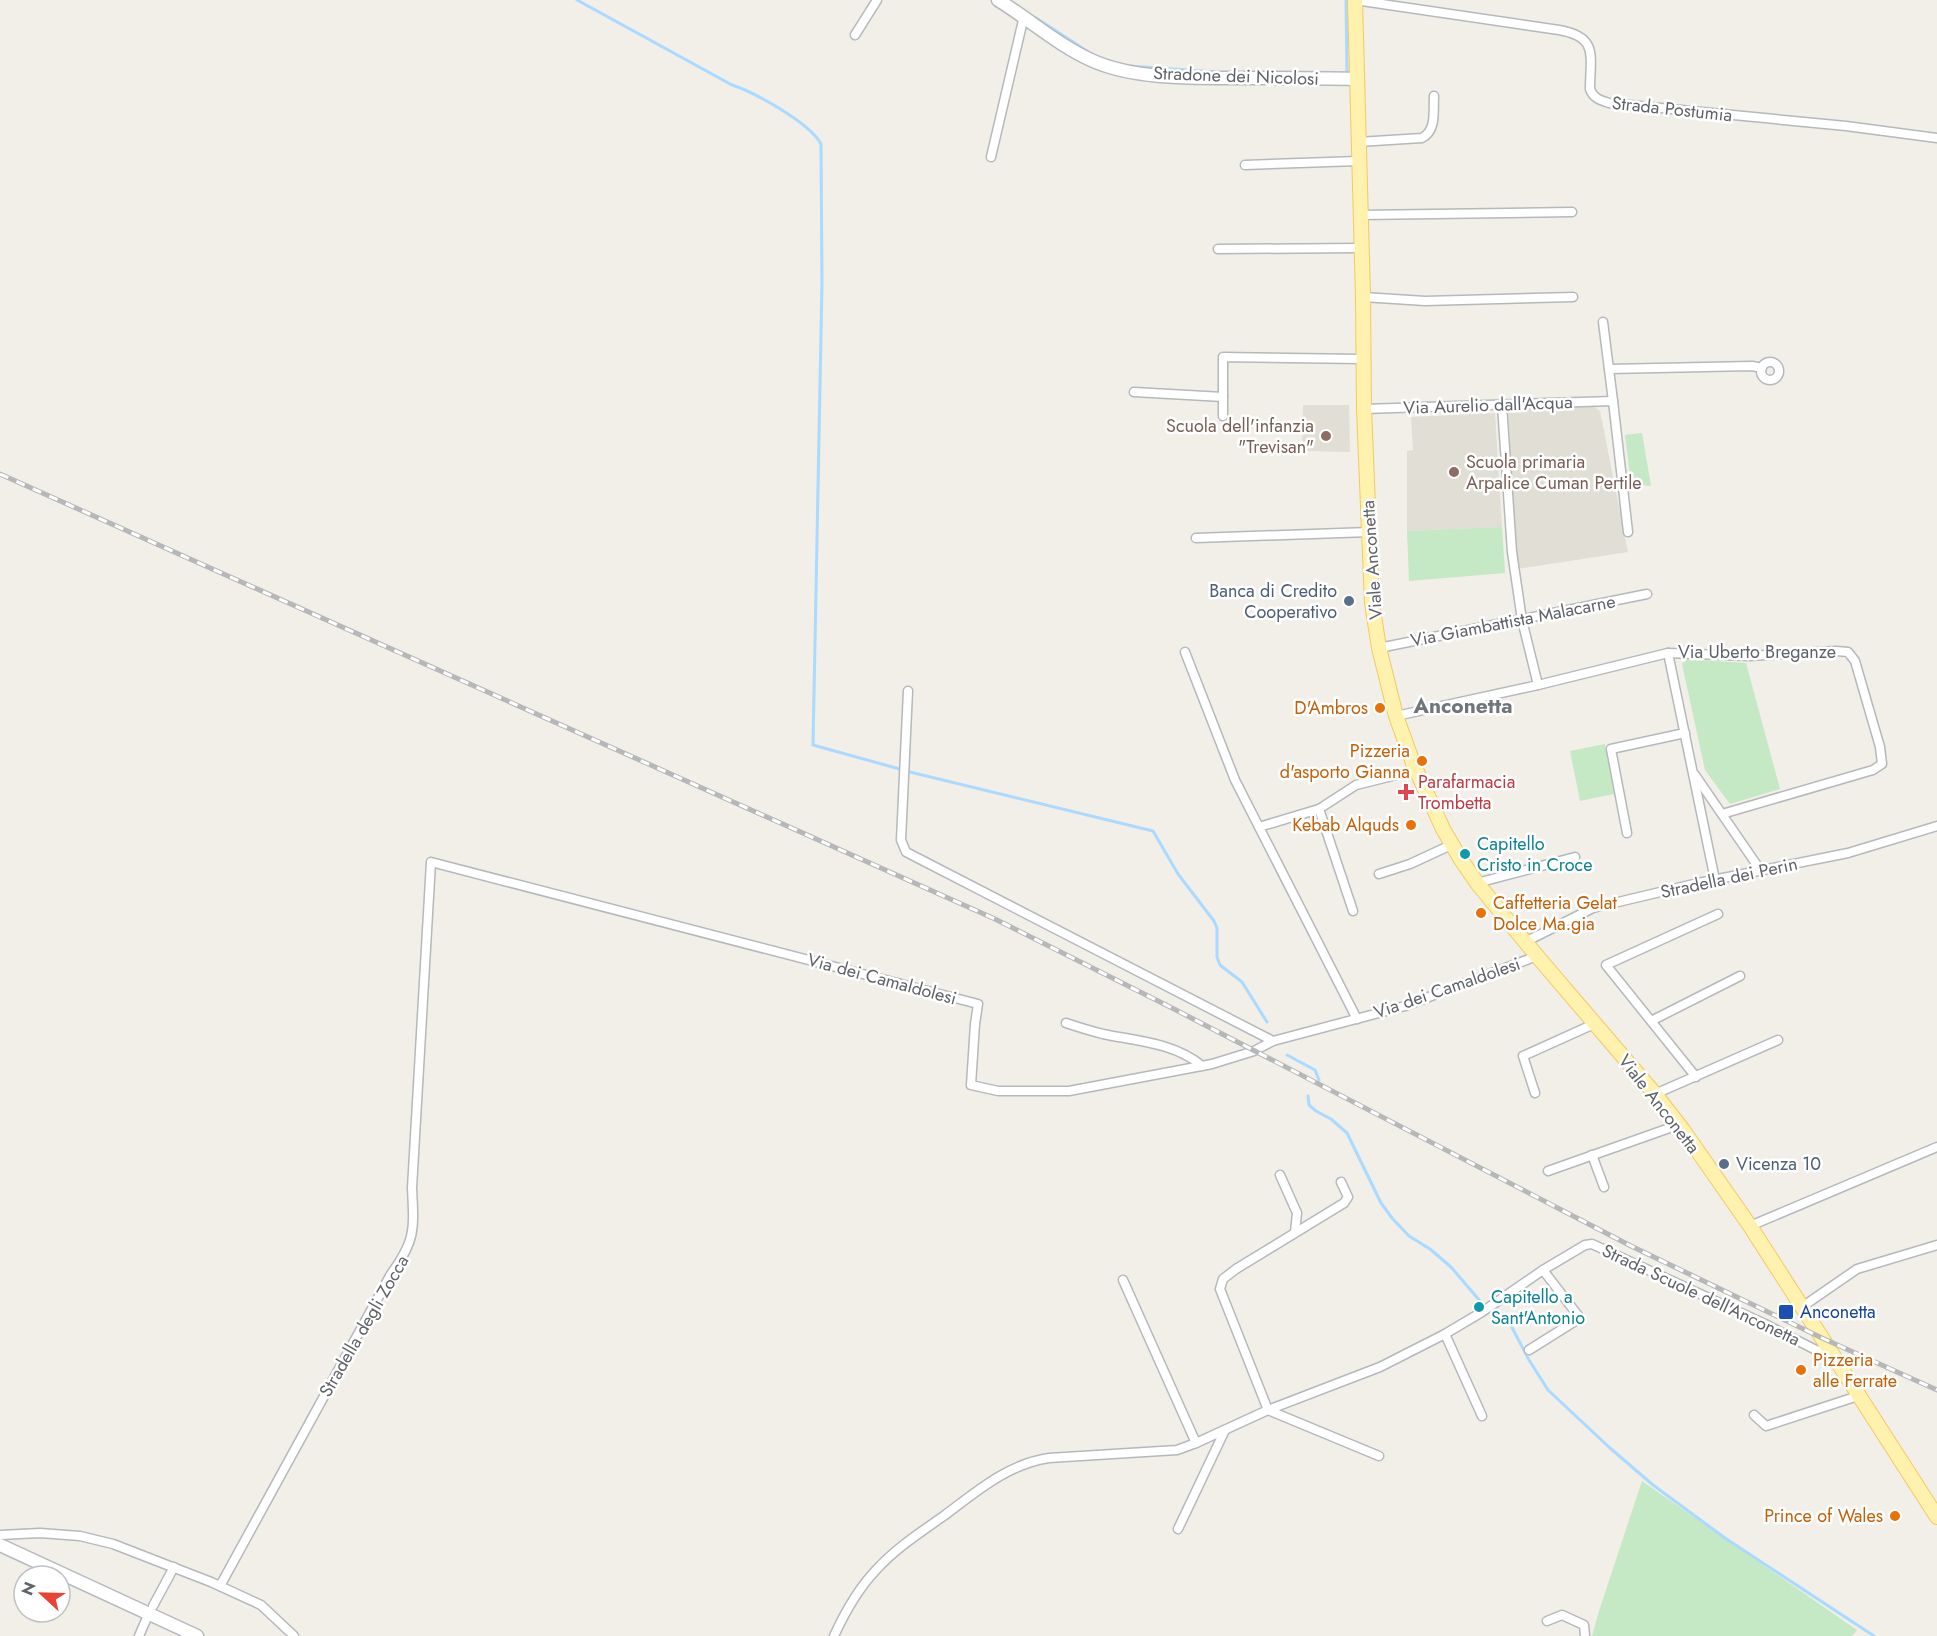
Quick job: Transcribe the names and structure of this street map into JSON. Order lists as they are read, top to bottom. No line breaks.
{"streets":{"main road":["Stradone dei Nicolosi","Strada Postumia","Viale Anconetta"],"street":["Via Aurelio dall'Acqua","Via Giambattista Malacarne","Via Uberto Breganze","Stradella dei Perin","Via dei Camaldolesi","Strada Scuole dell'Anconetta","Stradella degli Zocca"]},"crossings":[["Stradone dei Nicolosi","Strada Postumia"],["Stradone dei Nicolosi","Viale Anconetta"],["Strada Postumia","Viale Anconetta"],["Via Aurelio dall'Acqua","Viale Anconetta"],["Viale Anconetta","Via Giambattista Malacarne"],["Viale Anconetta","Stradella dei Perin"],["Viale Anconetta","Via dei Camaldolesi"],["Viale Anconetta","Strada Scuole dell'Anconetta"],["Via dei Camaldolesi","Stradella degli Zocca"]],"districts":["Anconetta"],"places":{"other":["Scuola dell'infanzia \"Trevisan\"","Scuola primaria Arpalice Cuman Pertile","Banca di Credito Cooperativo","D'Ambros","Pizzeria d'asporto Gianna","Kebab Alquds","Capitello Cristo in Croce","Caffetteria Gelat Dolce Ma.gia","Vicenza 10","Capitello a Sant'Antonio","Pizzeria alle Ferrate","Prince of Wales"],"health":["Parafarmacia Trombetta"],"transit":["Anconetta"]},"north":"left"}
